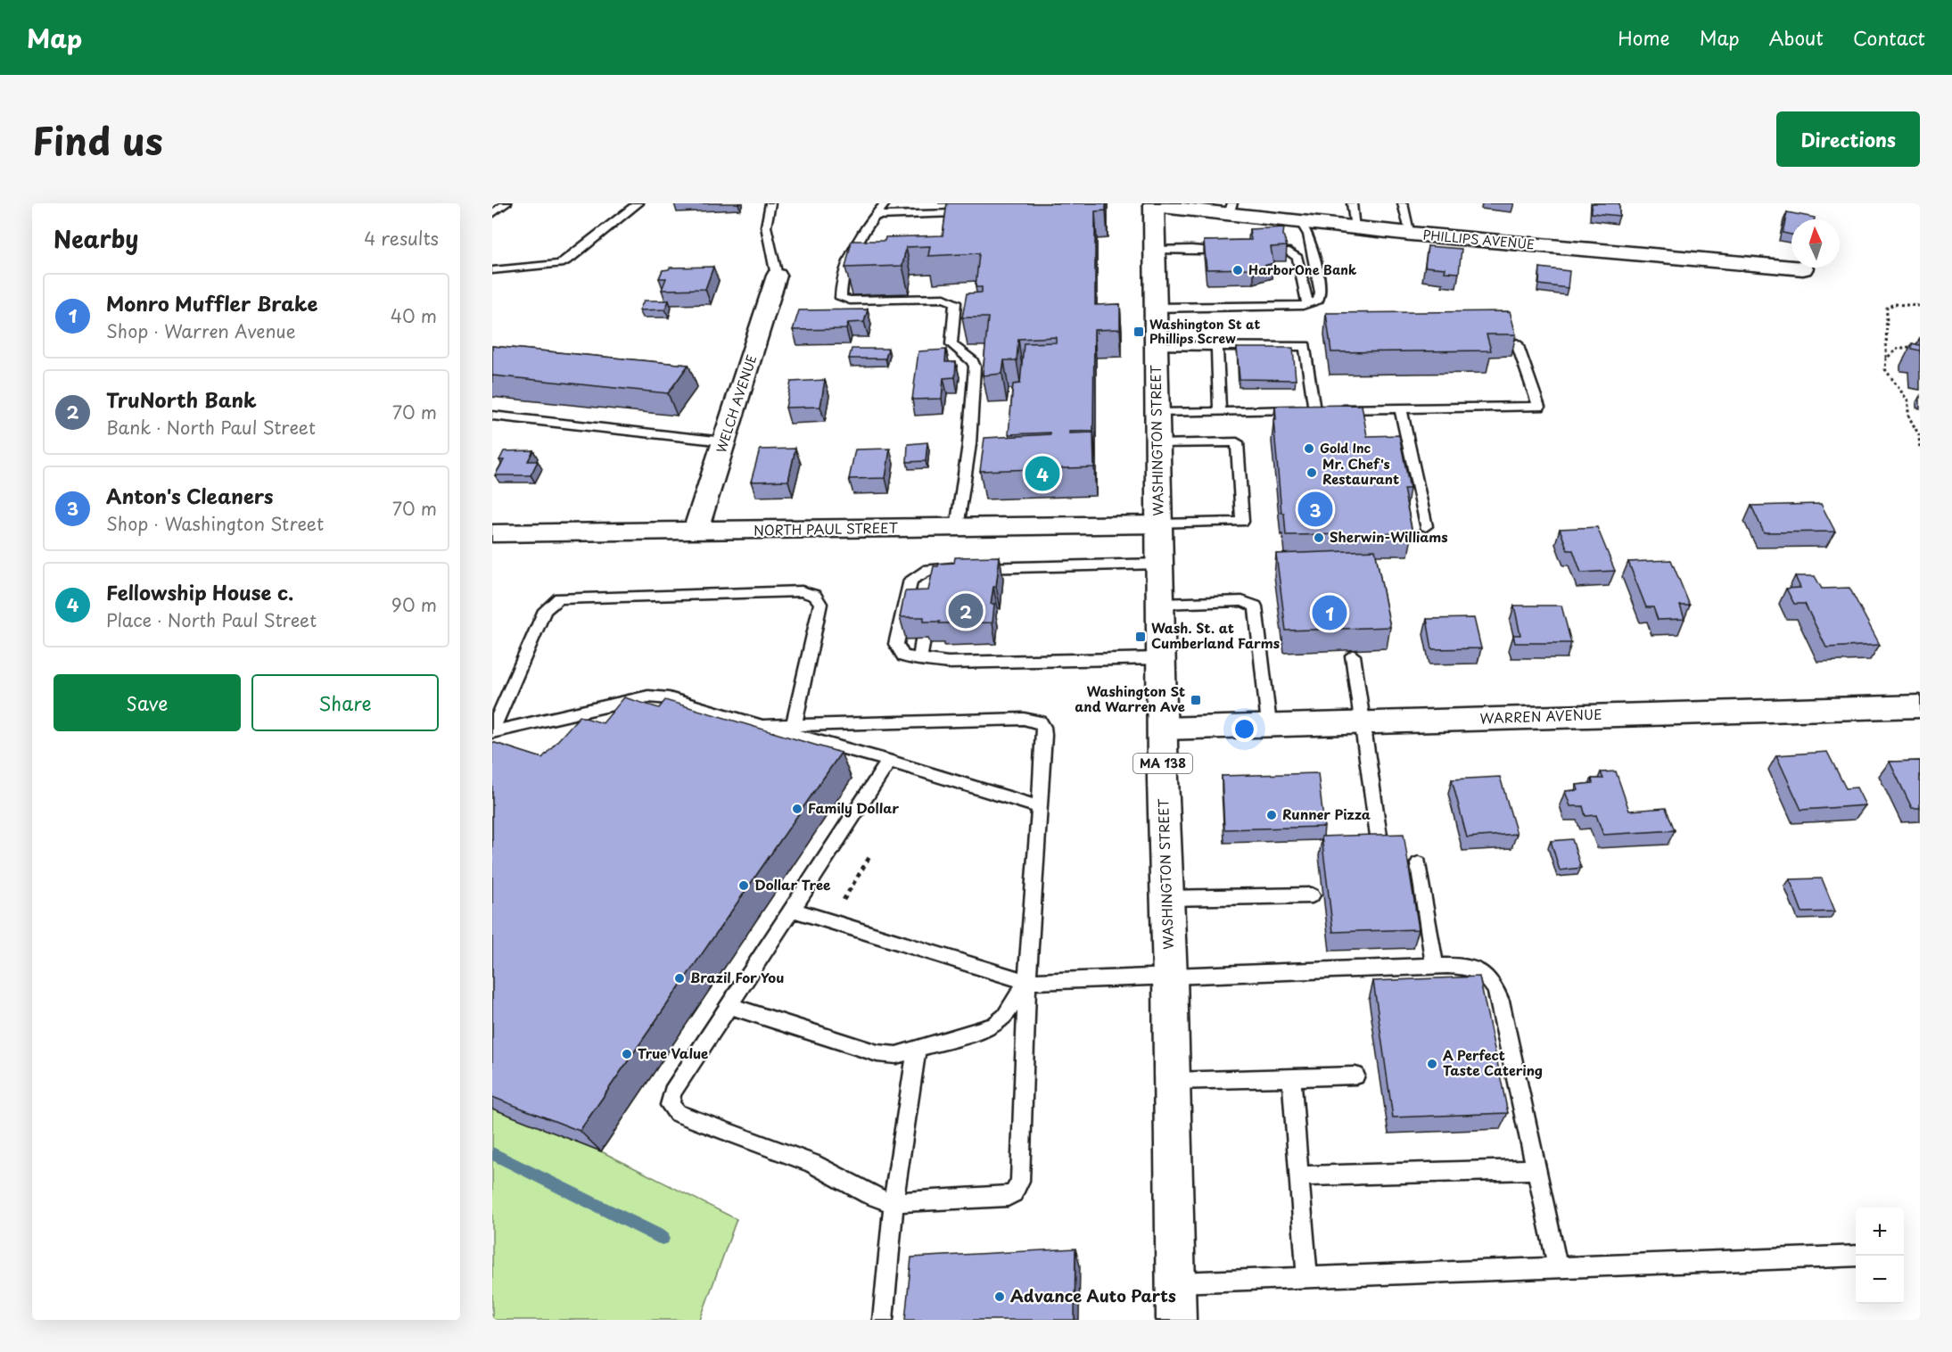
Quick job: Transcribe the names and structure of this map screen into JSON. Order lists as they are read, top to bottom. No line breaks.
{"streets":{"street":["PHILLIPS AVENUE","WELCH AVENUE","WASHINGTON STREET","NORTH PAUL STREET","WARREN AVENUE","MA 138"]},"crossings":[["PHILLIPS AVENUE","WASHINGTON STREET"],["WELCH AVENUE","NORTH PAUL STREET"],["WASHINGTON STREET","NORTH PAUL STREET"],["WASHINGTON STREET","WARREN AVENUE"]],"places":{"other":["HarborOne Bank","Gold Inc","Mr. Chef's Restaurant","Sherwin-Williams","Family Dollar","Runner Pizza","Dollar Tree","Brazil For You","True Value","A Perfect Taste Catering","Advance Auto Parts"],"transit":["Washington St at Phillips Screw","Wash. St. at Cumberland Farms","Washington St and Warren Ave"]},"north":"top","page":{"header":"Map","nav":["Home","Map","About","Contact"],"title":"Find us","buttons":["Directions",["Save","Share"]],"heading":["Nearby","4 results"],"list":[{"mark":"1","name":"Monro Muffler Brake","note":"Shop · Warren Avenue","value":"40 m"},{"mark":"2","name":"TruNorth Bank","note":"Bank · North Paul Street","value":"70 m"},{"mark":"3","name":"Anton's Cleaners","note":"Shop · Washington Street","value":"70 m"},{"mark":"4","name":"Fellowship House c.","note":"Place · North Paul Street","value":"90 m"}],"pins":["4","3","2","1"],"map_buttons":["+","−"]}}
